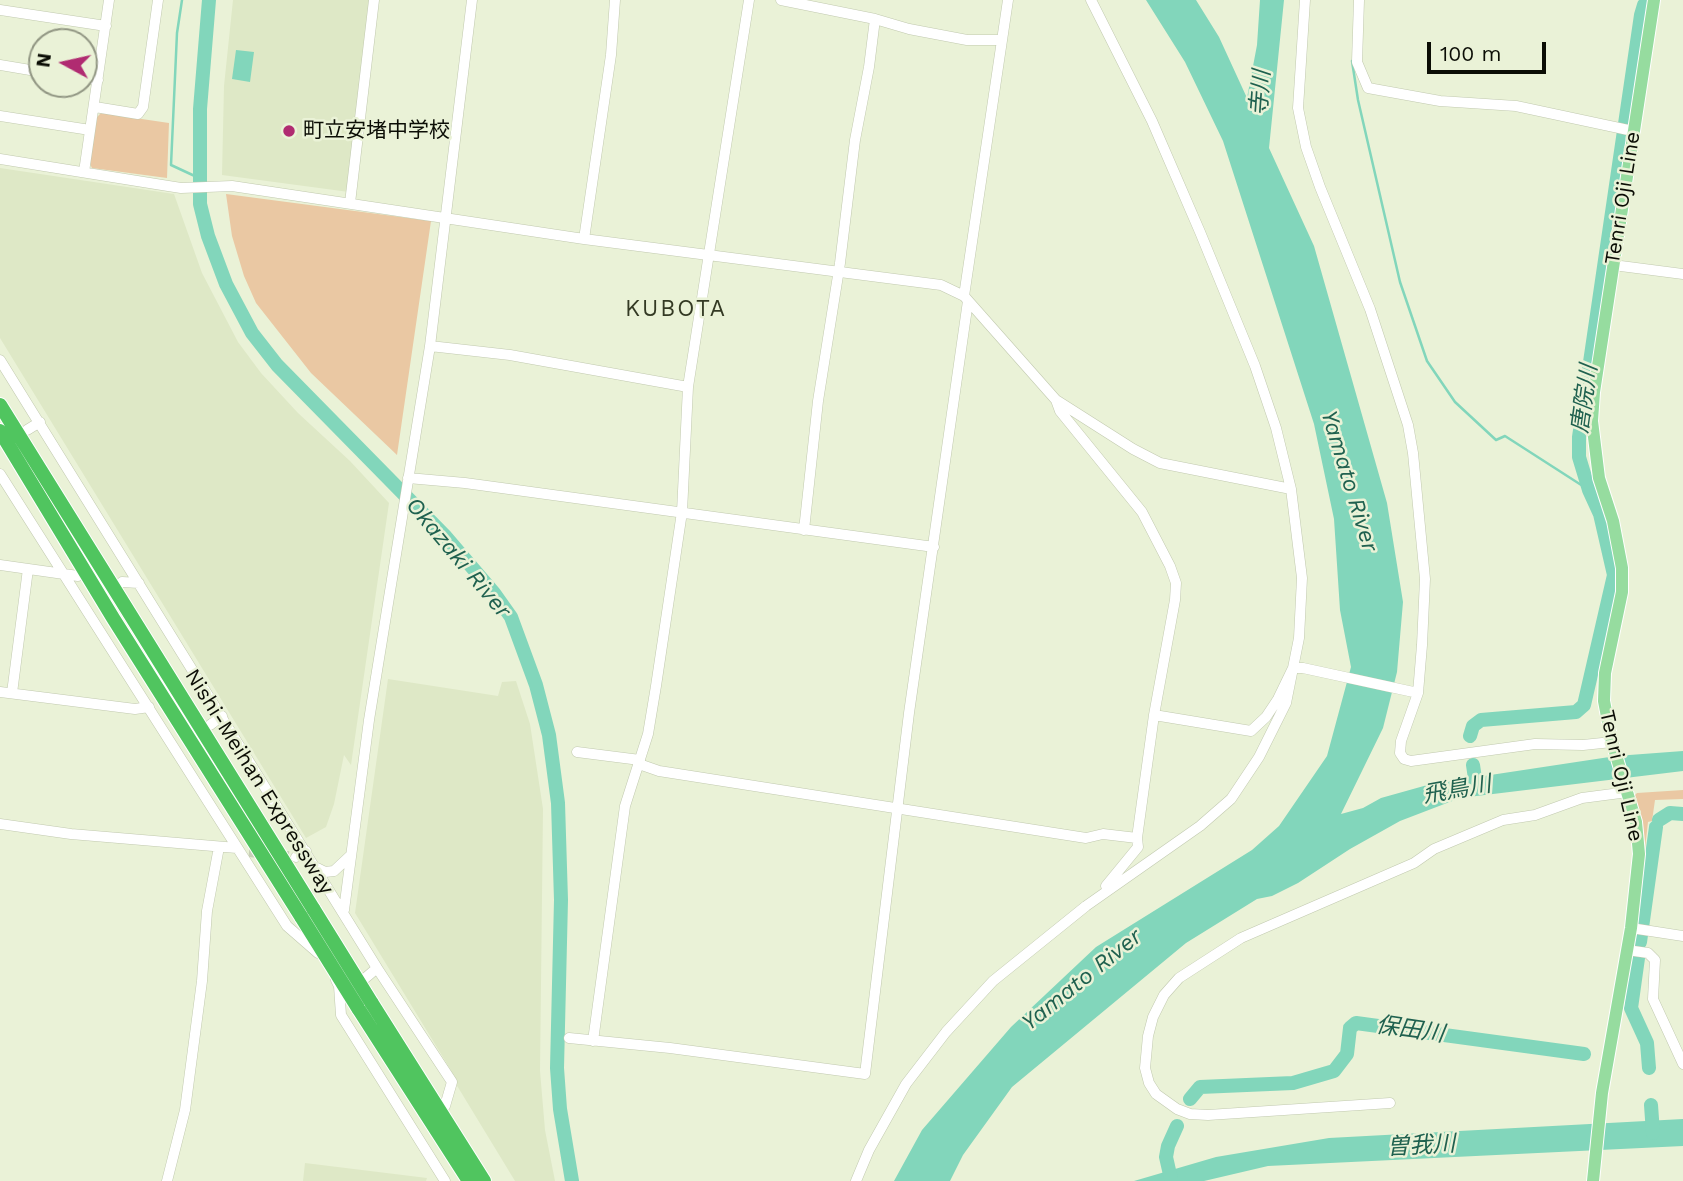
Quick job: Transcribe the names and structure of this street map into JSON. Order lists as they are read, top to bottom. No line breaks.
{"streets":{"highway":["Nishi-Meihan Expressway"],"main road":["Tenri Oji Line"]},"districts":["KUBOTA"],"water":["寺川","唐院川","Yamato River","Okazaki River","飛鳥川","保田川","曽我川"],"places":["町立安堵中学校"],"scale_bar":"100 m","north":"left"}
